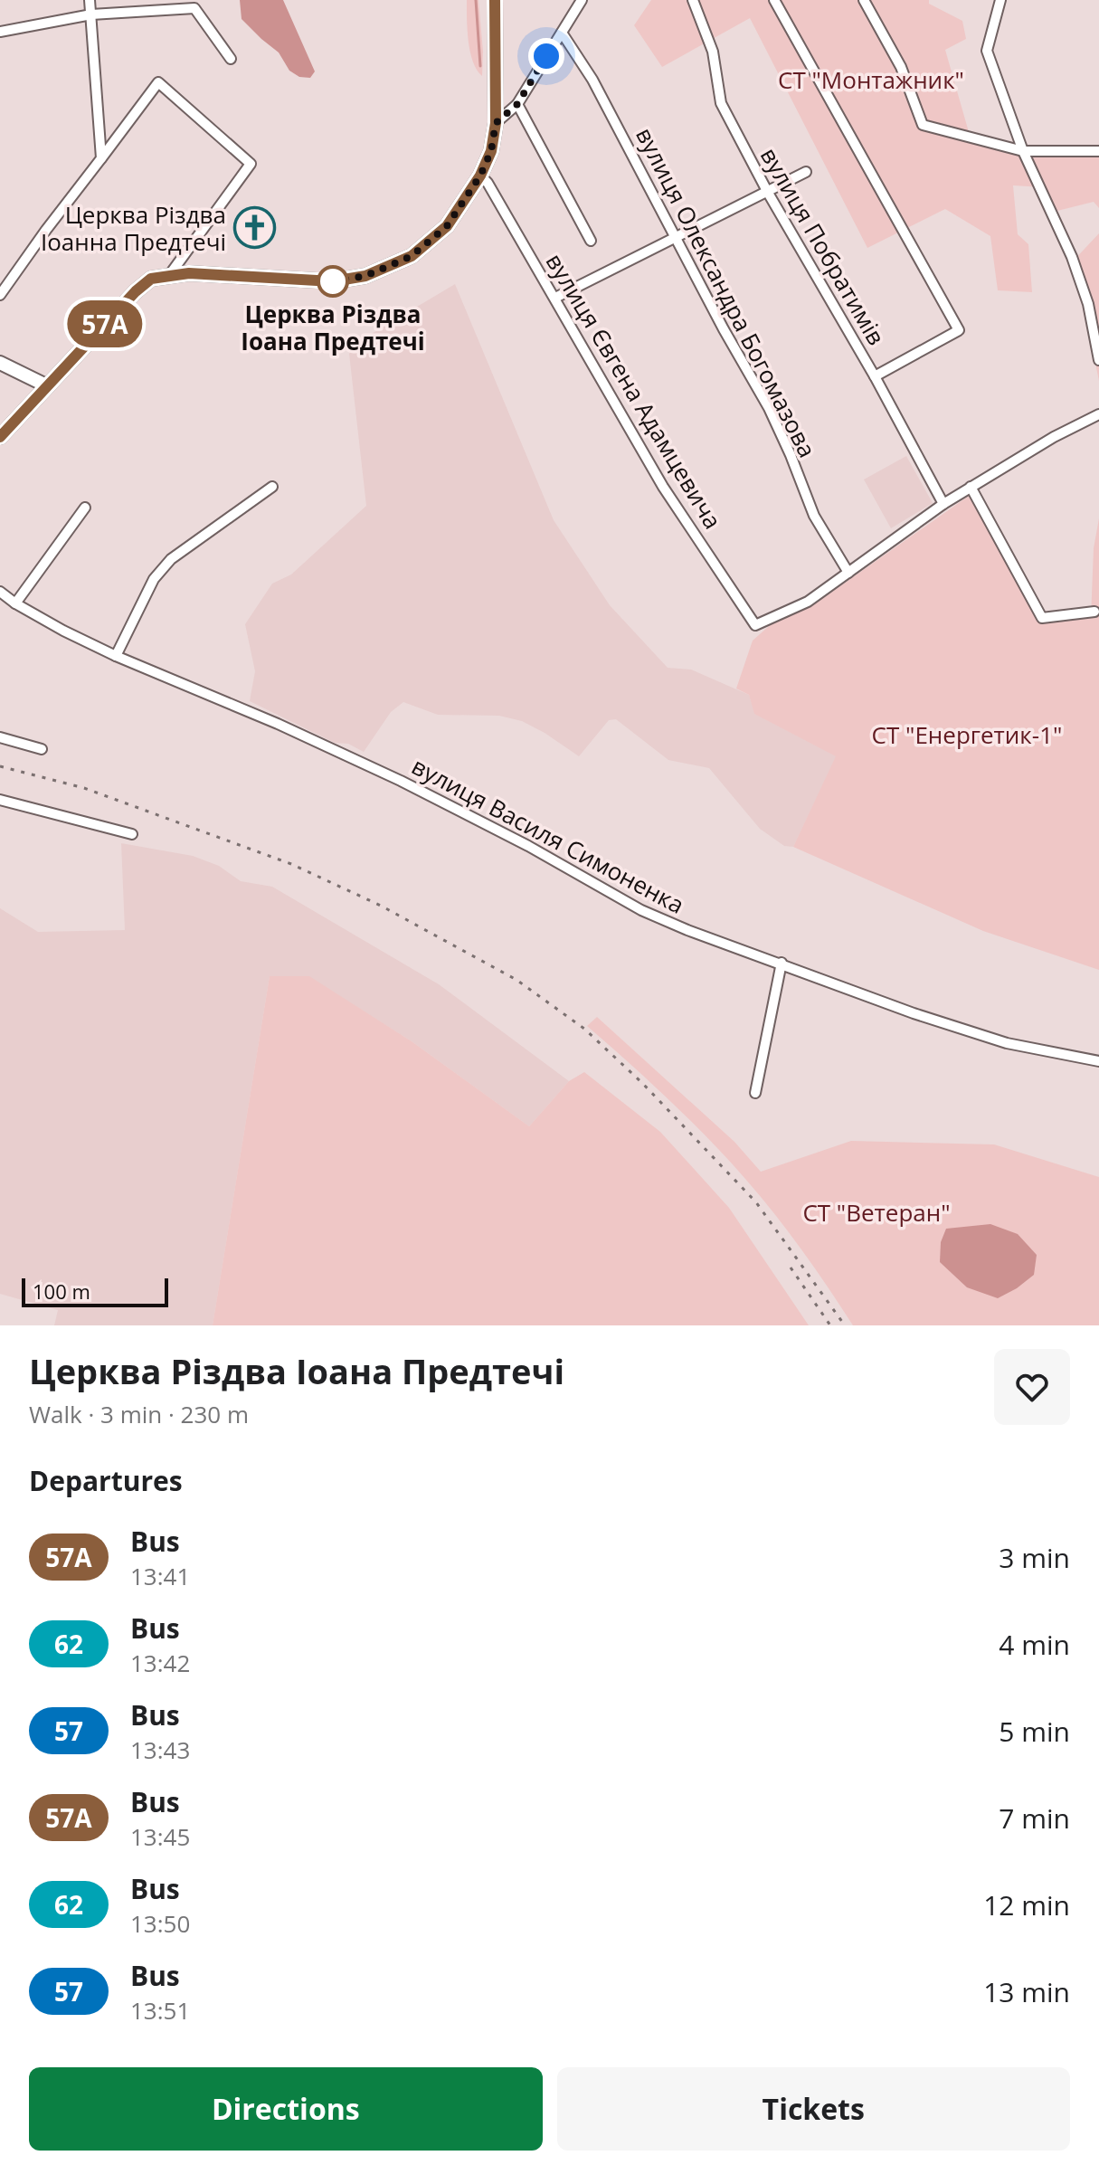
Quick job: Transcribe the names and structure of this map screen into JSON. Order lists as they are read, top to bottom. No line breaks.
{"streets":{"street":["вулиця Побратимів","вулиця Олександра Богомазова","вулиця Євгена Адамцевича","вулиця Василя Симоненка"]},"crossings":[["вулиця Олександра Богомазова","вулиця Євгена Адамцевича"]],"parks":["СТ \"Монтажник\"","СТ \"Енергетик-1\"","СТ \"Ветеран\""],"places":{"church":["Церква Різдва Іоанна Предтечі"],"other":["Церква Різдва Іоана Предтечі"]},"lines":["bus line 57А"],"scale_bar":"100 m","page":{"on_map":"57А","scale":"100 m","heading":[["Церква Різдва Іоана Предтечі","Walk · 3 min · 230 m"],"Departures"],"list":[{"mark":"57А","name":"Bus","note":"13:41","value":"3 min"},{"mark":"62","name":"Bus","note":"13:42","value":"4 min"},{"mark":"57","name":"Bus","note":"13:43","value":"5 min"},{"mark":"57А","name":"Bus","note":"13:45","value":"7 min"},{"mark":"62","name":"Bus","note":"13:50","value":"12 min"},{"mark":"57","name":"Bus","note":"13:51","value":"13 min"}],"buttons":["Directions","Tickets"]}}
